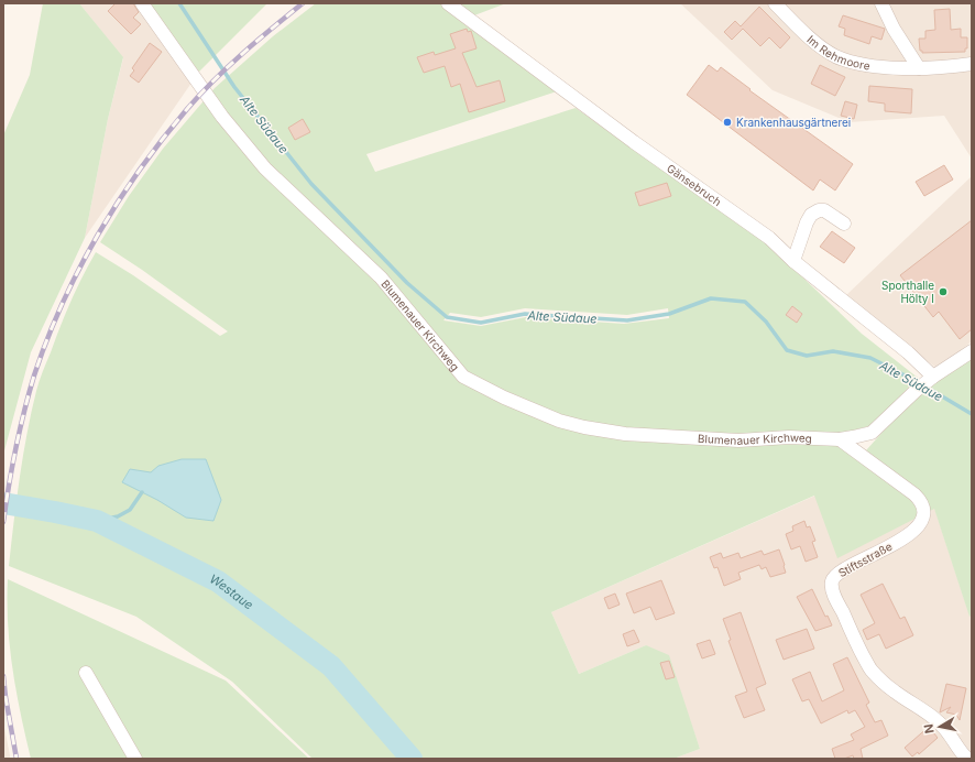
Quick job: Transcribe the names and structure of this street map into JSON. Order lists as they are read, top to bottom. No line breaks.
{"streets":{"street":["Im Rehmoore","Gänsebruch","Blumenauer Kirchweg","Stiftsstraße"]},"crossings":[["Blumenauer Kirchweg","Stiftsstraße"]],"water":["Alte Südaue","Westaue"],"places":["Krankenhausgärtnerei","Sporthalle Hölty I"],"north":"left"}
